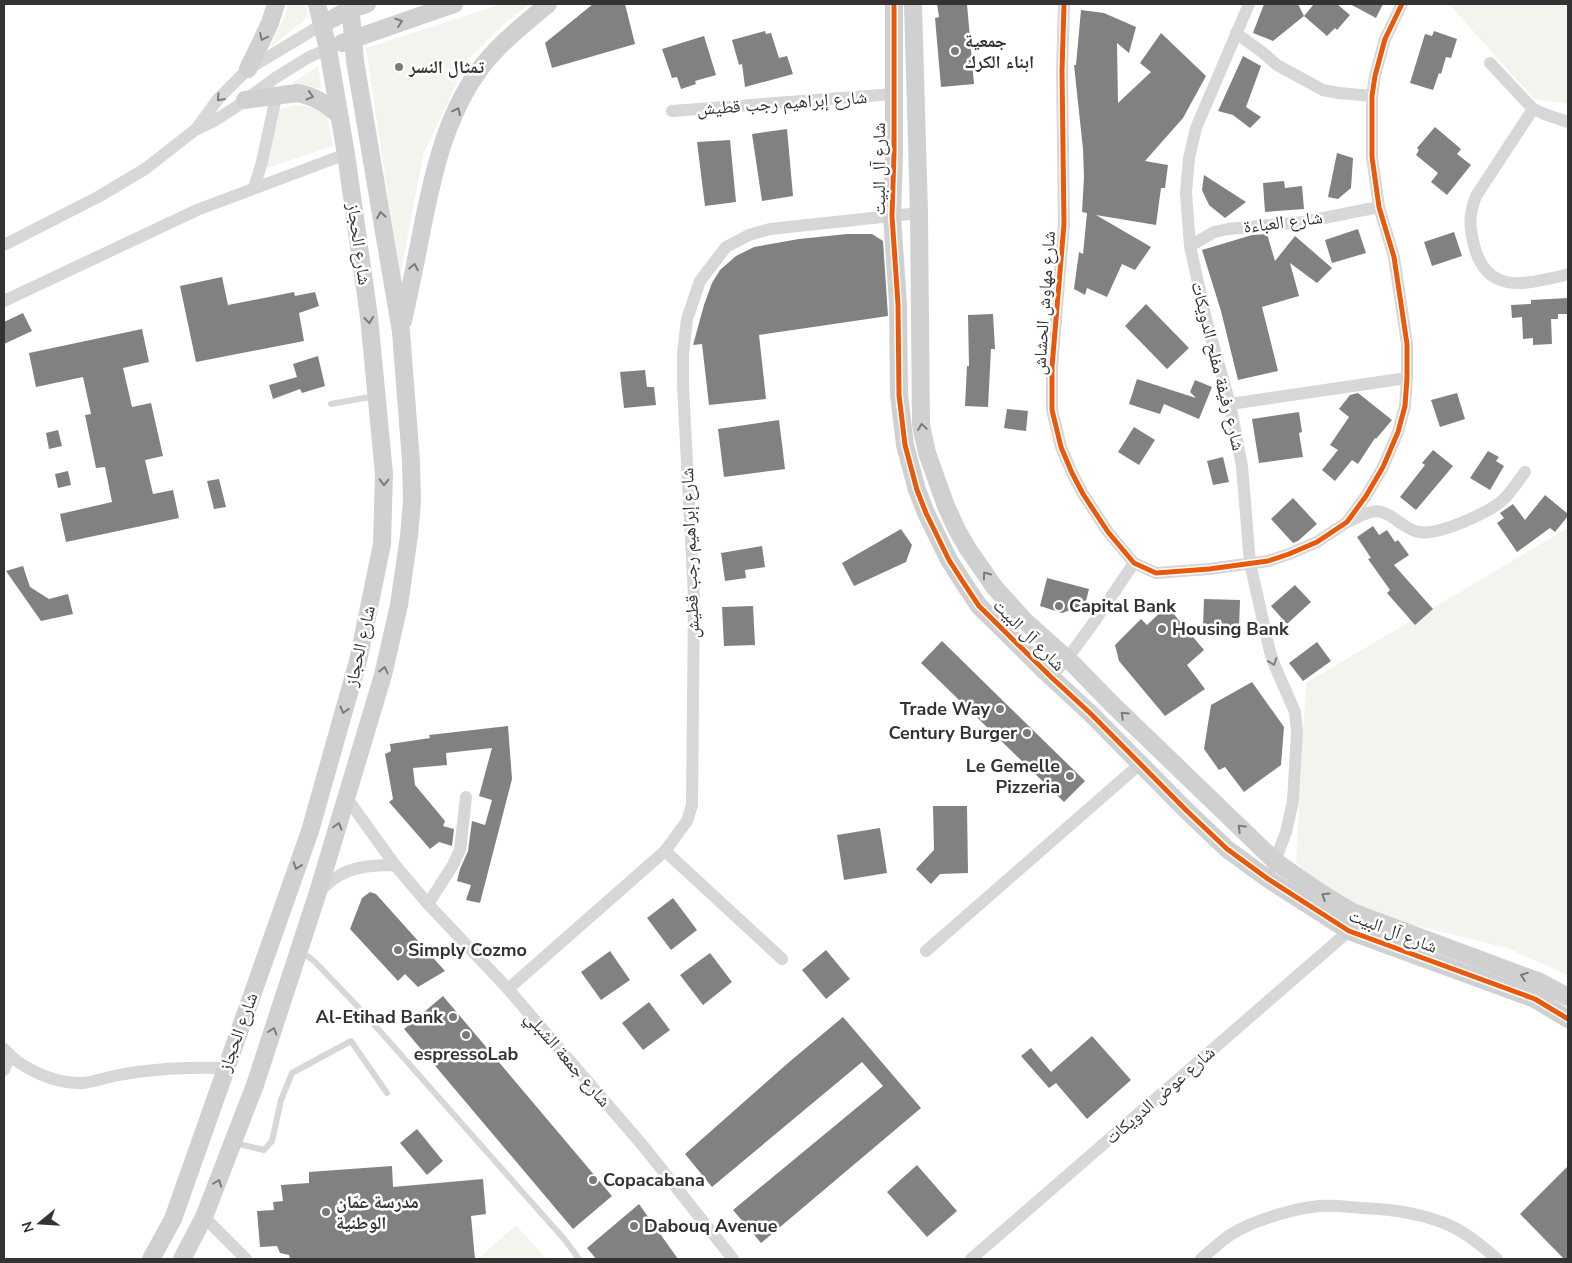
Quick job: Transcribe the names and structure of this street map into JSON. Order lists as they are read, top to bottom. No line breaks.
{"streets":{"main road":["شارع آل البيت","شارع الحجاز"],"street":["شارع إبراهيم رجب قطيش","شارع العباءة","شارع مهاوش الحشاش","شارع رفيفة مفلح الدويكات","شارع جمعة الشبلي","شارع عوض الدويكات"]},"crossings":[["شارع إبراهيم رجب قطيش","شارع آل البيت"],["شارع إبراهيم رجب قطيش","شارع جمعة الشبلي"],["شارع آل البيت","شارع رفيفة مفلح الدويكات"],["شارع آل البيت","شارع عوض الدويكات"],["شارع العباءة","شارع مهاوش الحشاش"],["شارع العباءة","شارع رفيفة مفلح الدويكات"],["شارع الحجاز","شارع جمعة الشبلي"],["شارع مهاوش الحشاش","شارع رفيفة مفلح الدويكات"]],"places":["جمعية ابناء الكرك","تمثال النسر","Capital Bank","Housing Bank","Trade Way","Century Burger","Le Gemelle Pizzeria","Simply Cozmo","Al-Etihad Bank","espressoLab","Copacabana","مدرسة عمّان الوطنية","Dabouq Avenue"],"north":"left"}
